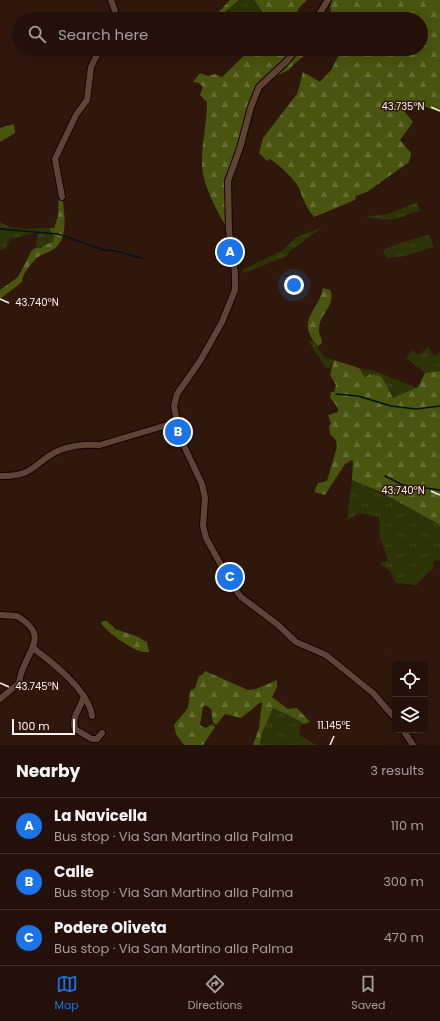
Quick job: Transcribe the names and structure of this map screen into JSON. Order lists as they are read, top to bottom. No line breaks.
{"scale_bar":"100 m","page":{"search":"Search here","pins":["A","B","C"],"scale":"100 m","heading":["Nearby","3 results"],"list":[{"mark":"A","name":"La Navicella","note":"Bus stop · Via San Martino alla Palma","value":"110 m"},{"mark":"B","name":"Calle","note":"Bus stop · Via San Martino alla Palma","value":"300 m"},{"mark":"C","name":"Podere Oliveta","note":"Bus stop · Via San Martino alla Palma","value":"470 m"}],"nav":["Map","Directions","Saved"]},"coordinates":["43.735°N","43.740°N","43.745°N","11.145°E"]}
